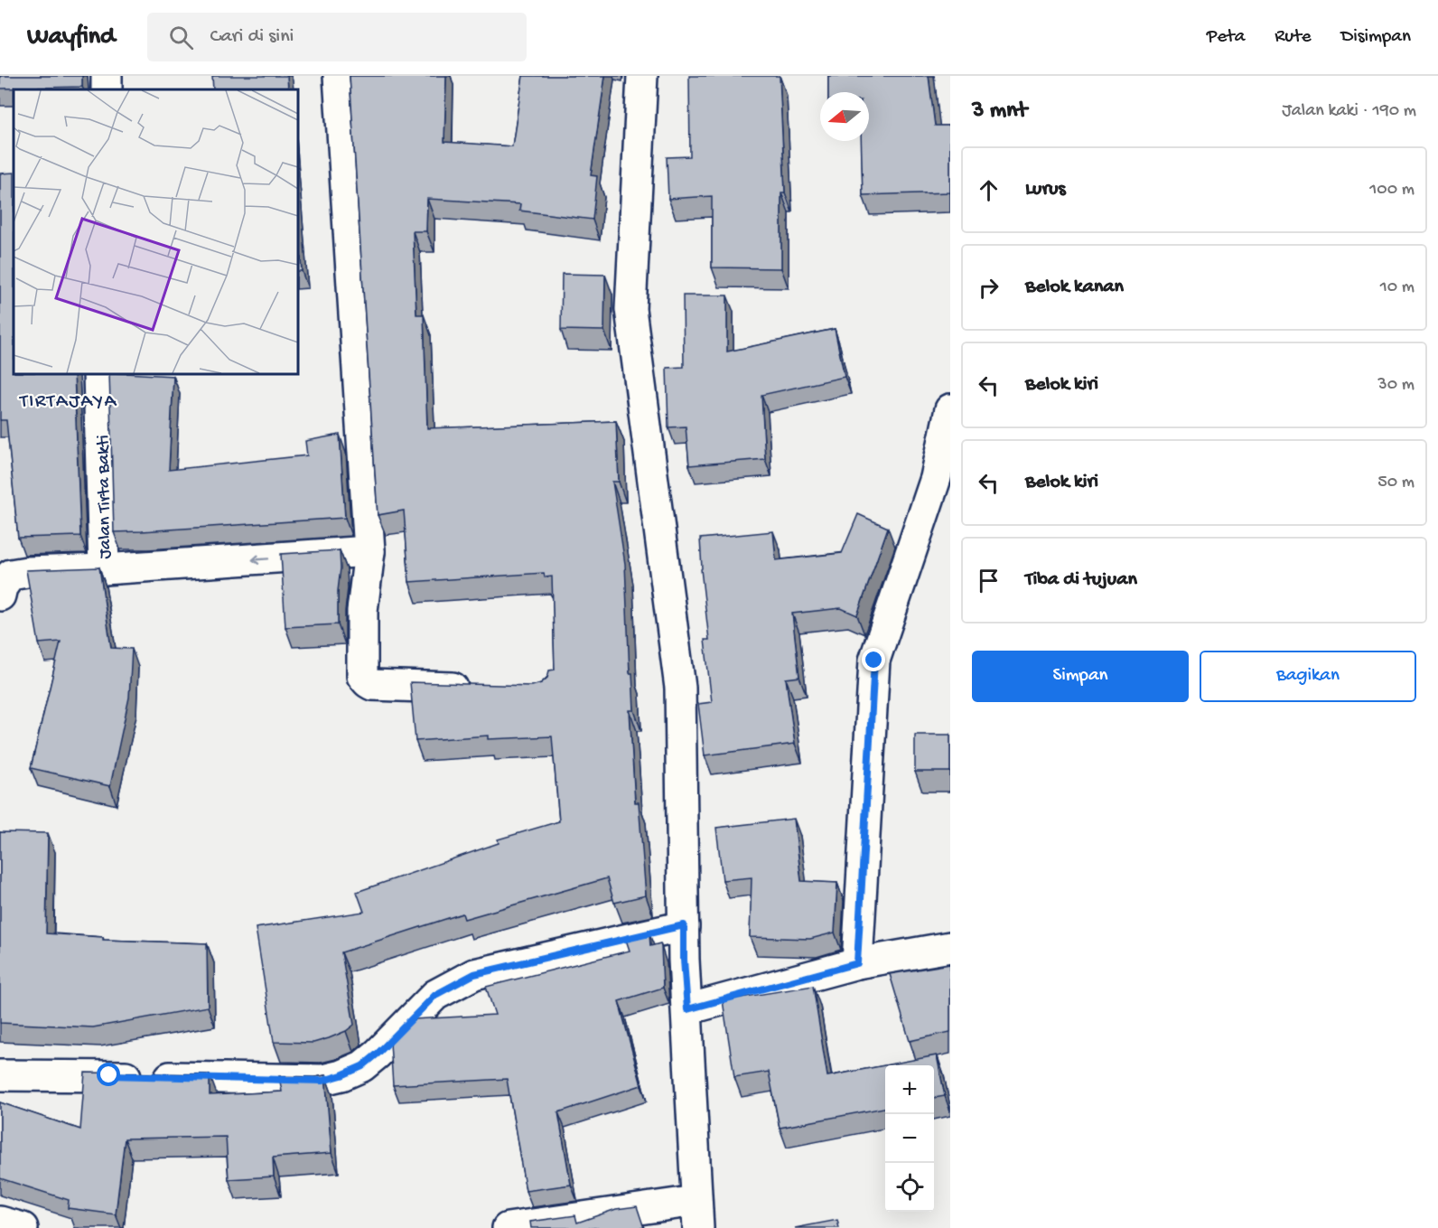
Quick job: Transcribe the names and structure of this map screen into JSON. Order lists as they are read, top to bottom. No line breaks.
{"streets":{"street":["Jalan Tirta Bakti"]},"districts":["TIRTAJAYA"],"north":"left","page":{"header":"Wayfind","search":"Cari di sini","nav":["Peta","Rute","Disimpan"],"heading":["3 mnt","Jalan kaki · 190 m"],"list":[["Lurus","100 m"],["Belok kanan","10 m"],["Belok kiri","30 m"],["Belok kiri","50 m"],"Tiba di tujuan"],"buttons":["Simpan","Bagikan"],"map_buttons":["+","−"]}}
